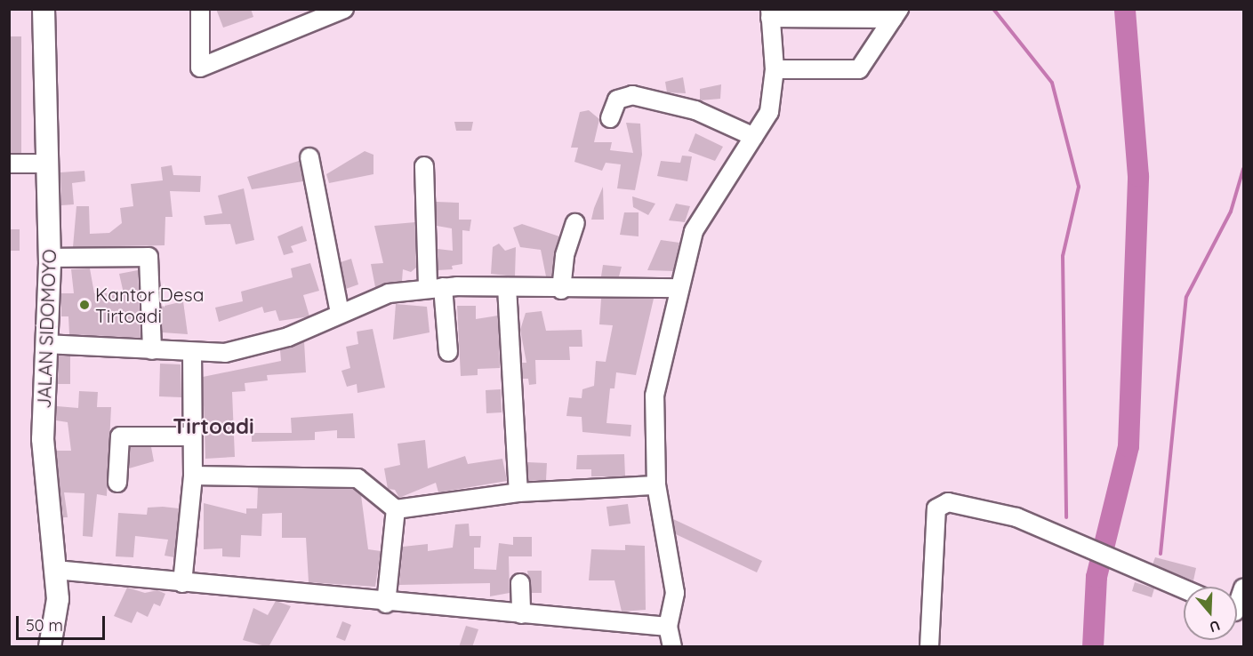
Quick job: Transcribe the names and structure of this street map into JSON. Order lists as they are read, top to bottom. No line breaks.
{"streets":{"main road":["JALAN SIDOMOYO"]},"districts":["Tirtoadi"],"places":["Kantor Desa Tirtoadi"],"scale_bar":"50 m","north":"bottom"}
